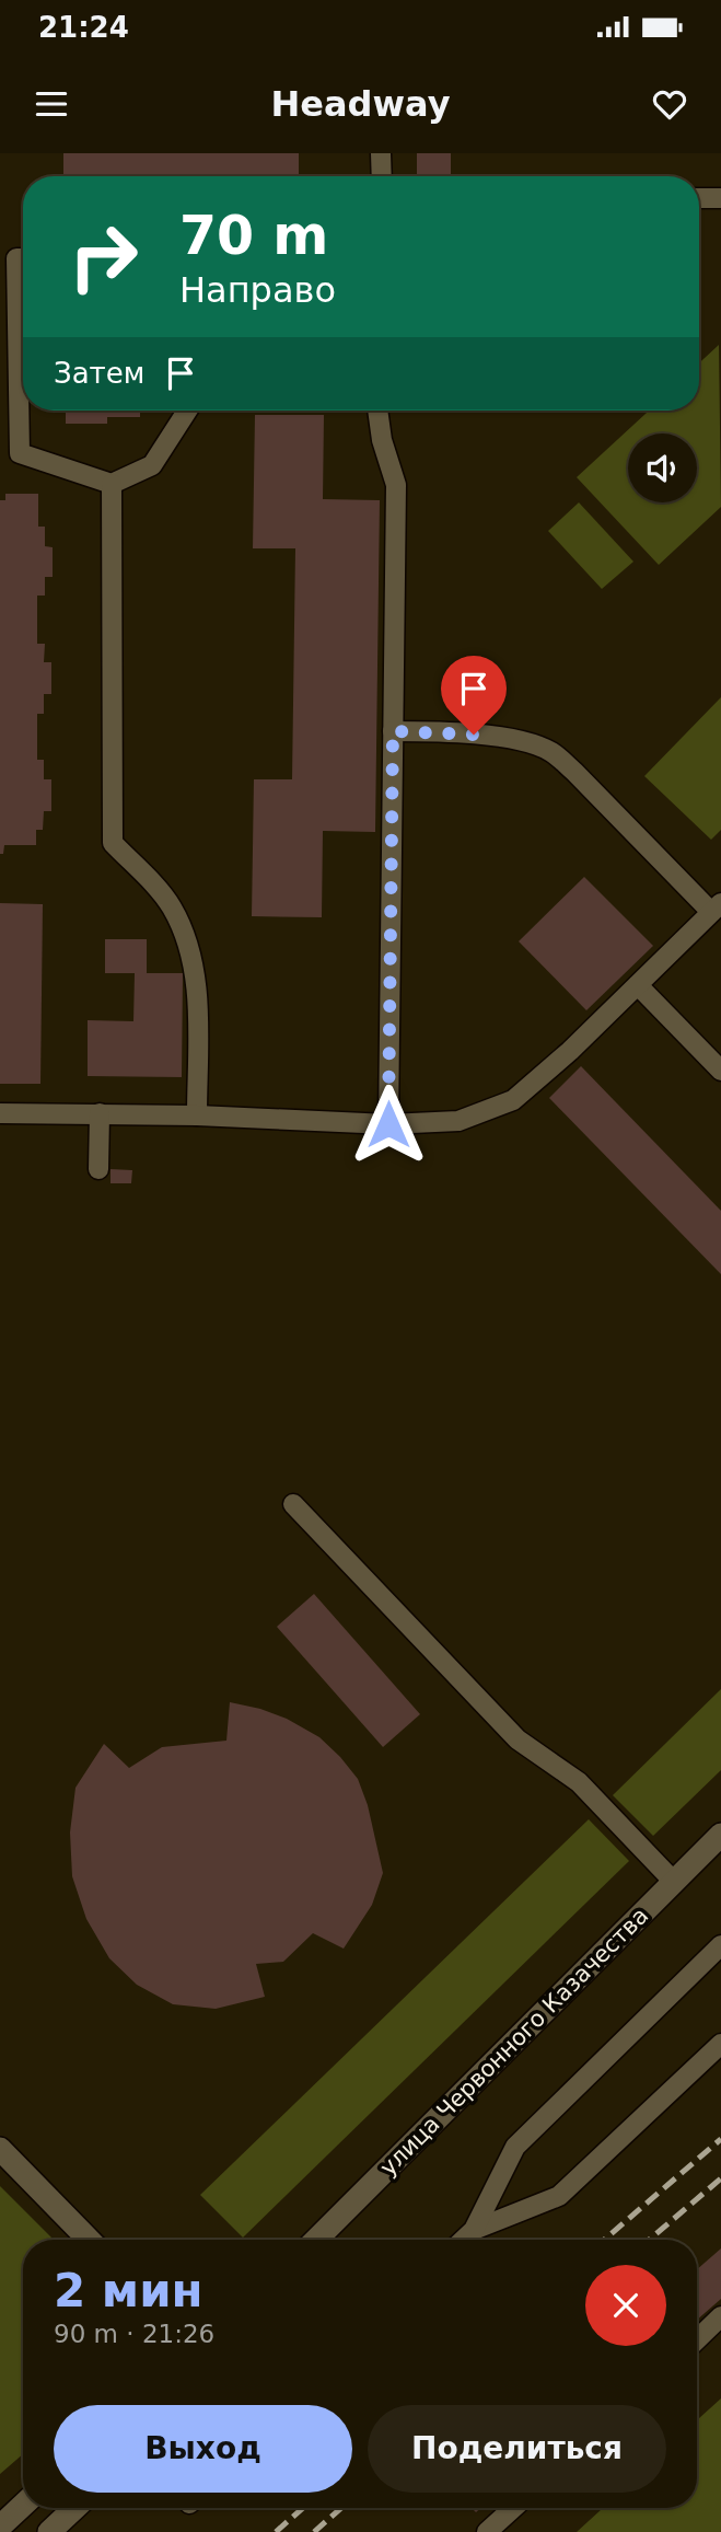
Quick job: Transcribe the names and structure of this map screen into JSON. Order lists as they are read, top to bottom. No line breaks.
{"streets":{"street":["улица Червонного Казачества"]},"page":{"status":"21:24","header":"Headway","turn":["70 m","Направо"],"then":"Затем","heading":["2 мин","90 m · 21:26"],"buttons":["Выход","Поделиться"]}}
